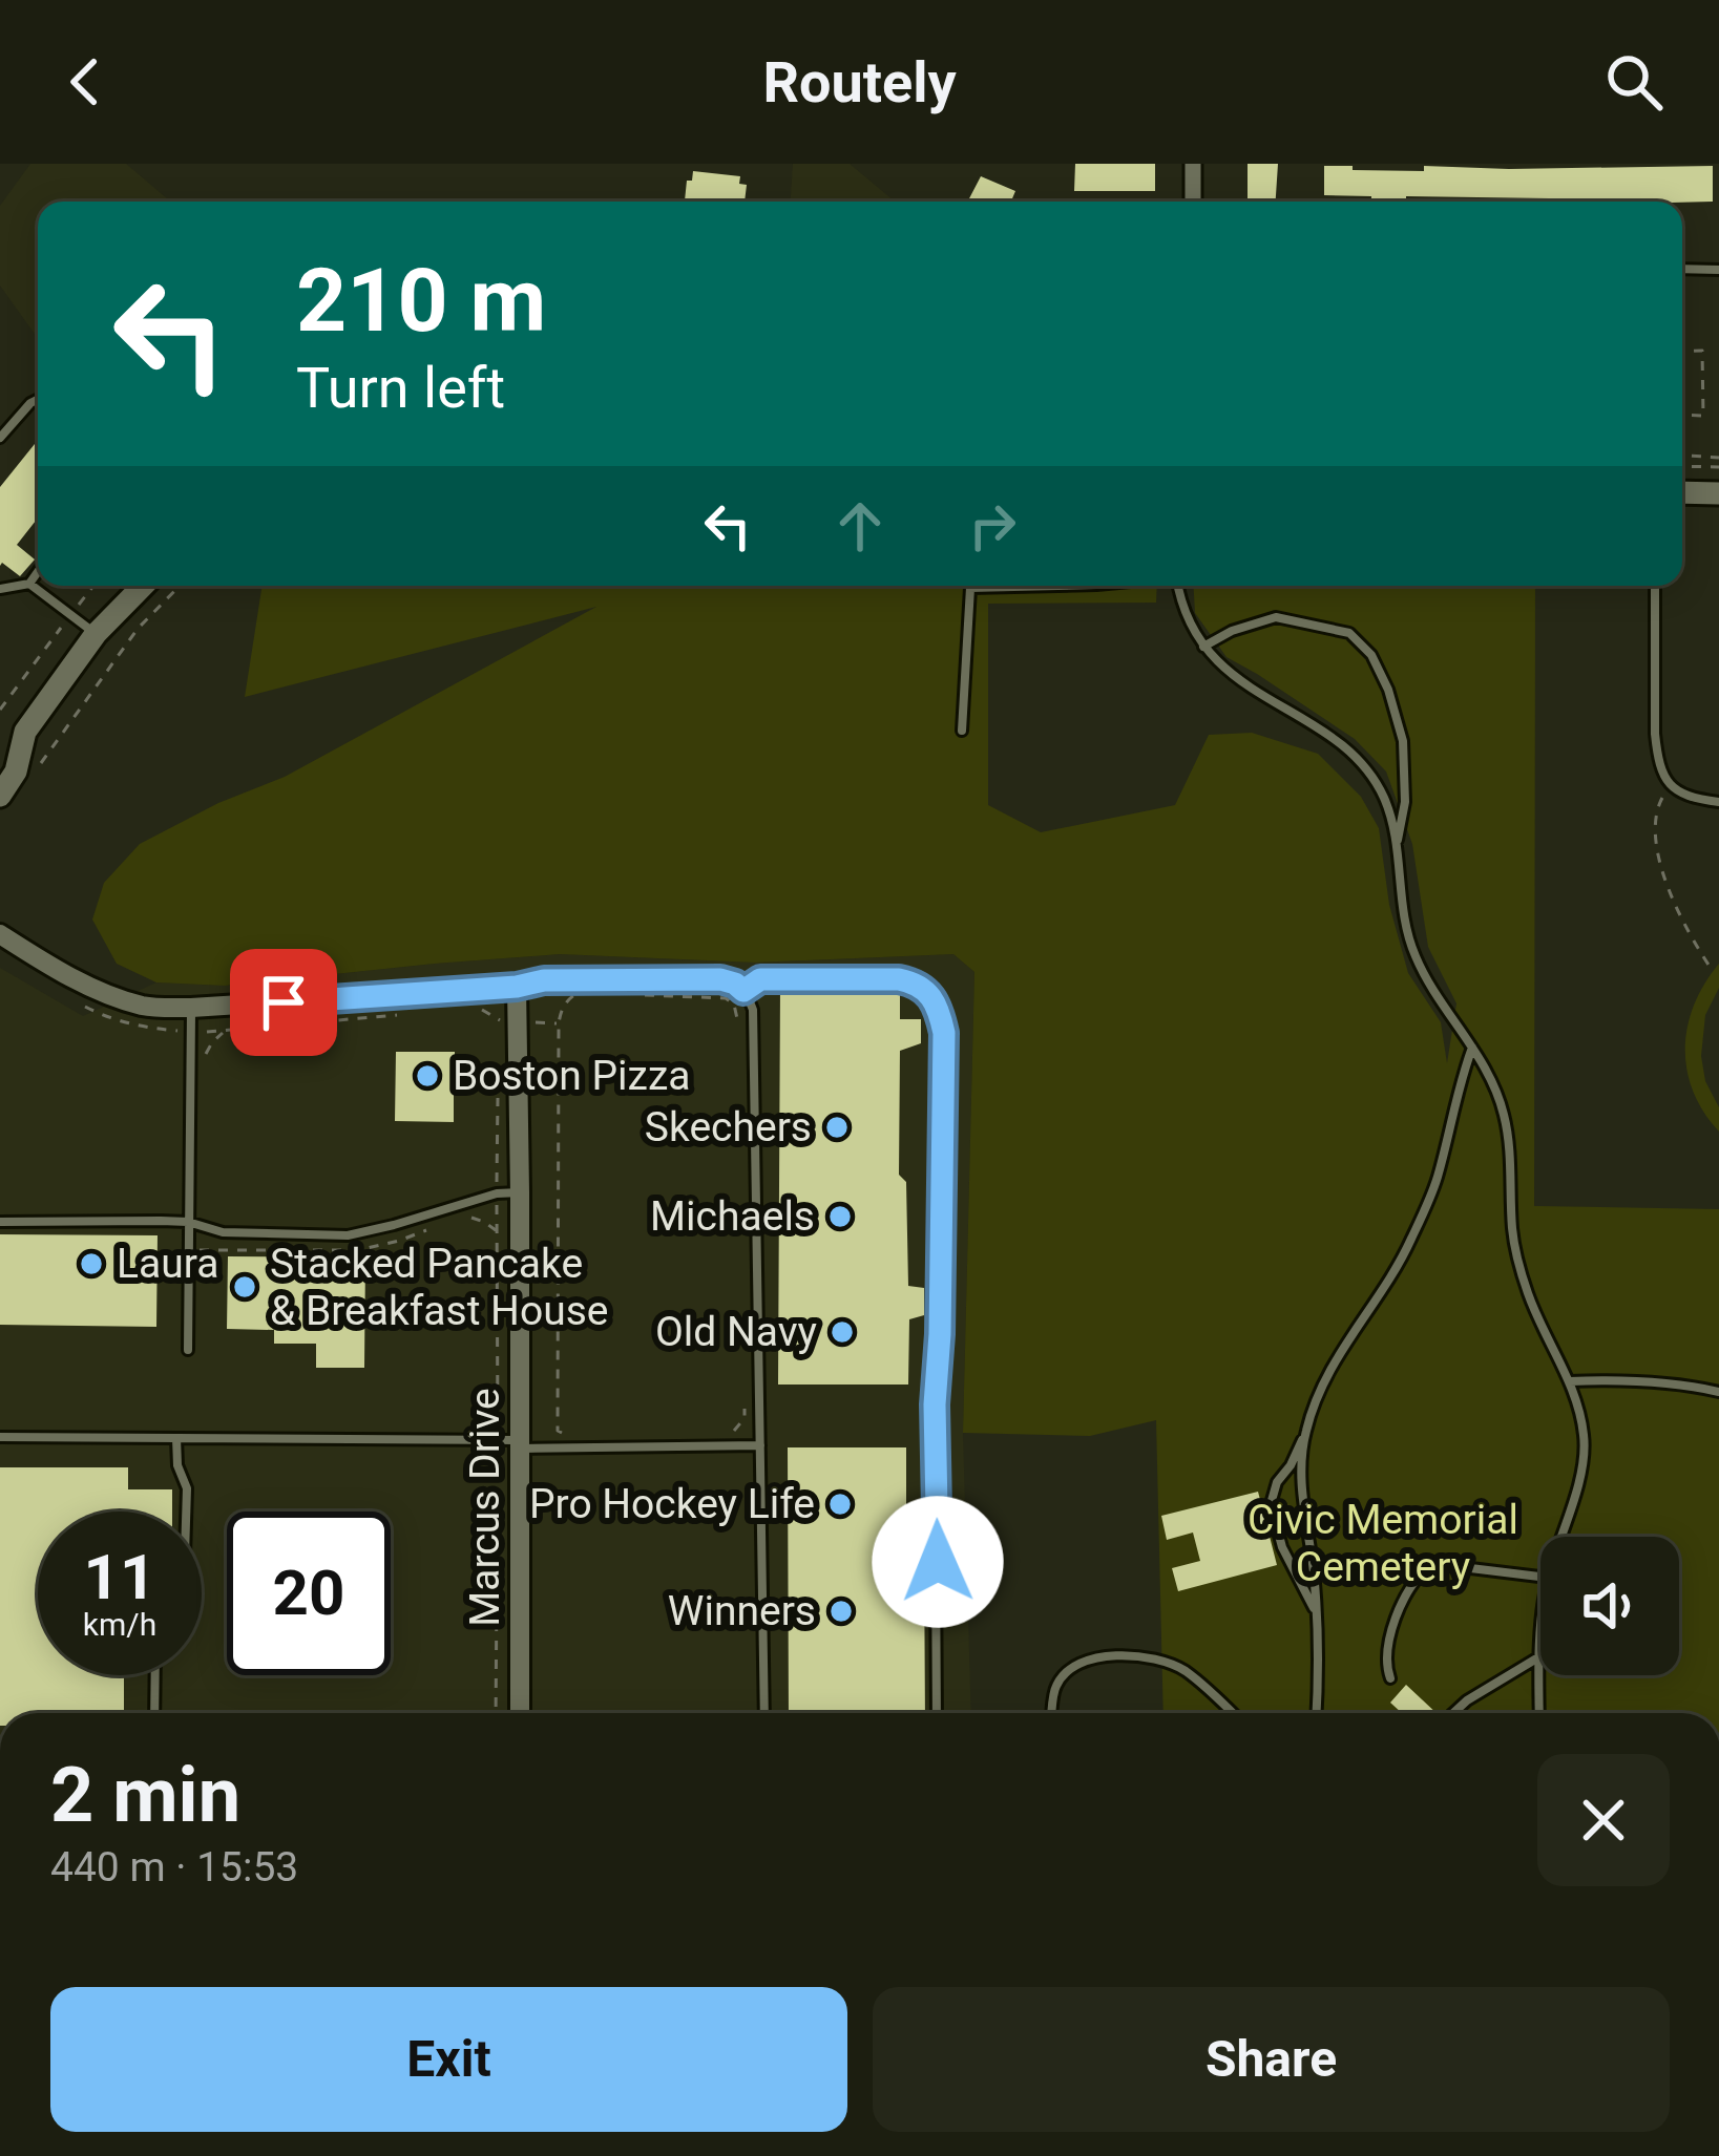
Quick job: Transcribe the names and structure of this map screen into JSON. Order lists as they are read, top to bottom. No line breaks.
{"streets":{"street":["Marcus Drive"]},"parks":["Civic Memorial Cemetery"],"places":["Boston Pizza","Skechers","Michaels","Laura","Stacked Pancake & Breakfast House","Old Navy","Pro Hockey Life","Winners"],"page":{"header":"Routely","turn":["210 m","Turn left"],"speed":"11 km/h","limit":"20","heading":["2 min","440 m · 15:53"],"buttons":["Exit","Share"]}}
